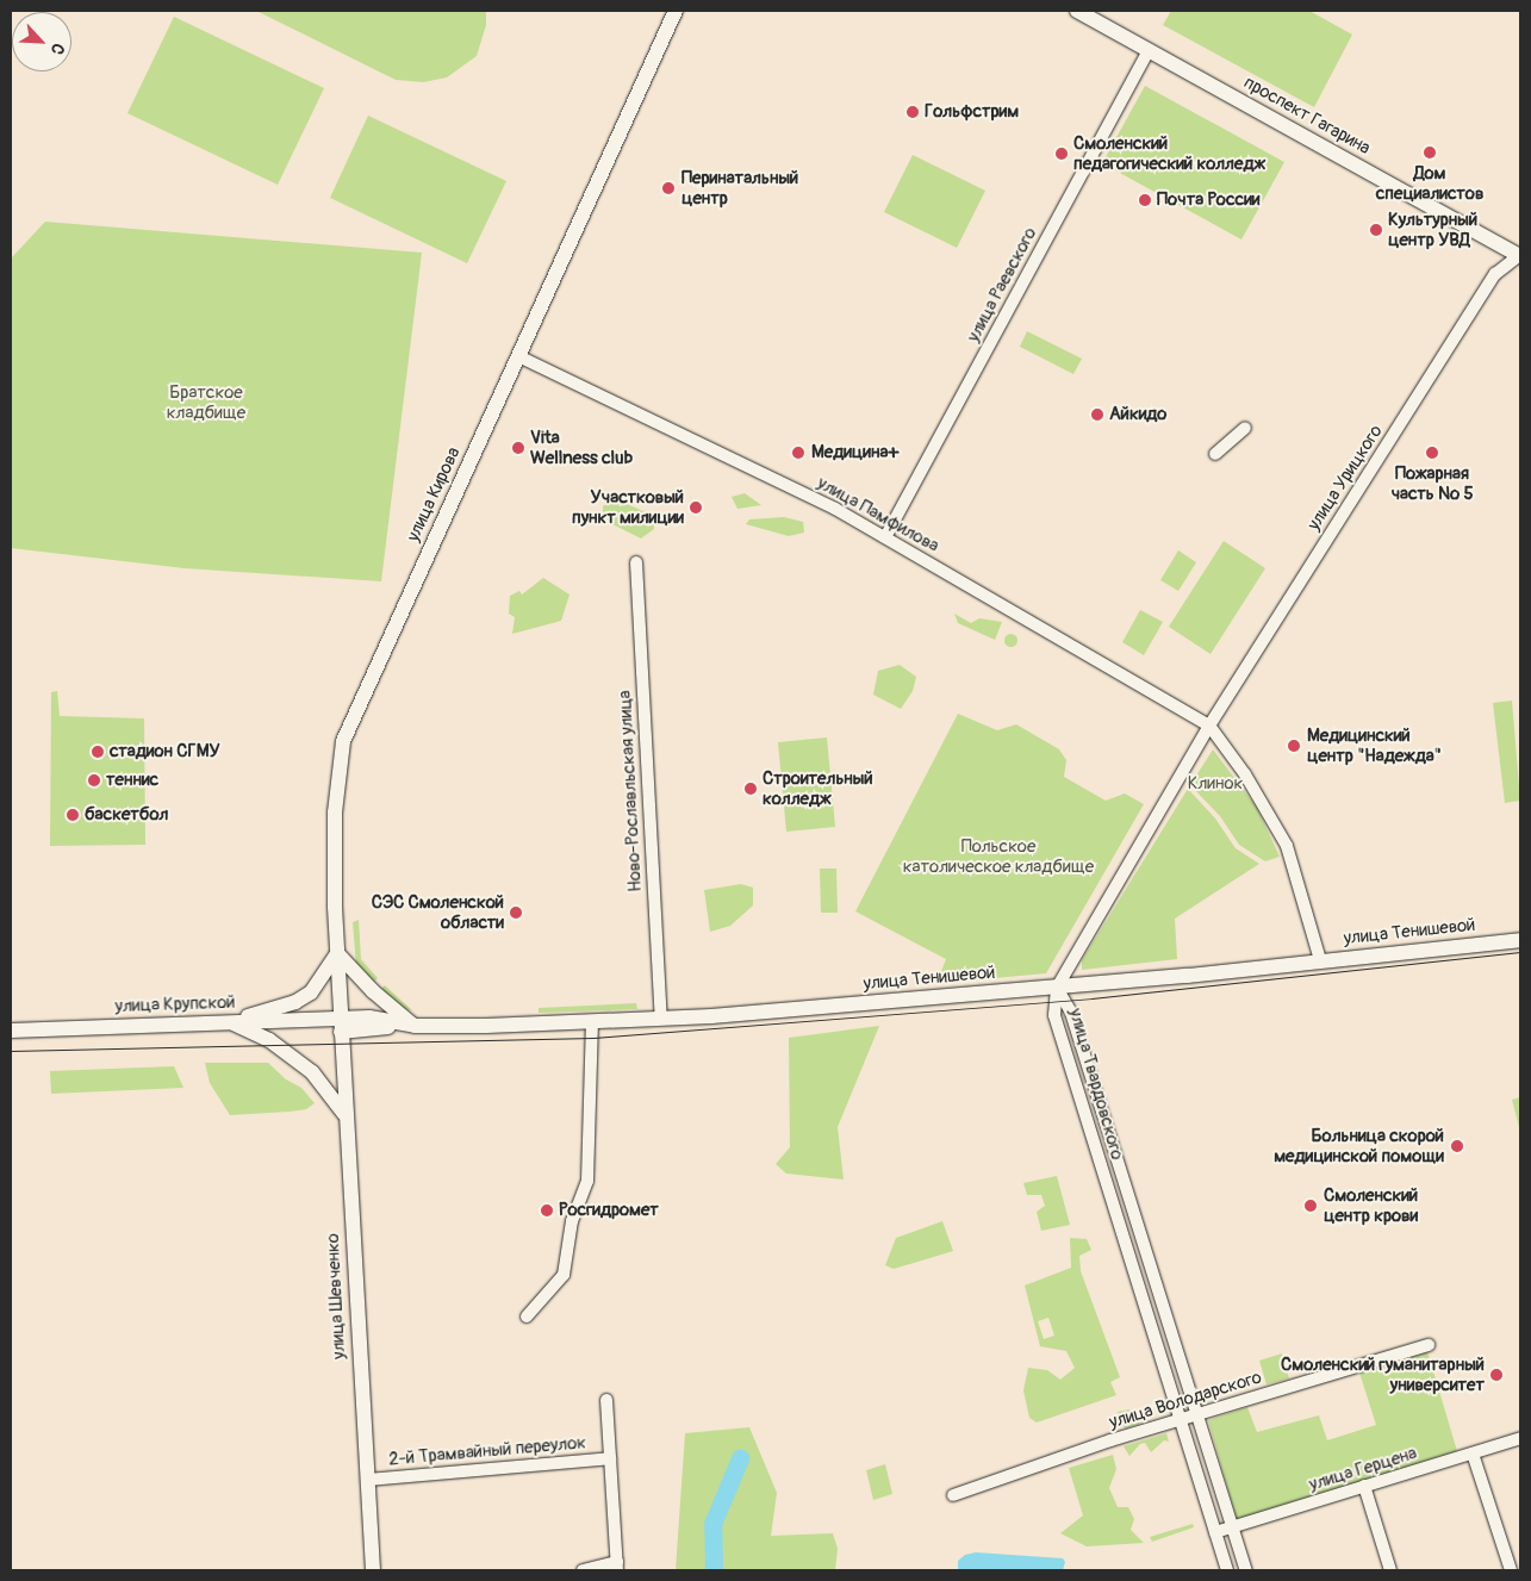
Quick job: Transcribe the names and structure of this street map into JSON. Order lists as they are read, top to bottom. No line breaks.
{"streets":{"main road":["проспект Гагарина","улица Кирова","улица Тенишевой","улица Крупской","улица Шевченко"],"street":["улица Раевского","улица Урицкого","улица Памфилова","Ново-Рославльская улица","улица Твардовского","улица Володарского","2-й Трамвайный переулок","улица Герцена"]},"crossings":[["проспект Гагарина","улица Раевского"],["проспект Гагарина","улица Урицкого"],["улица Раевского","улица Памфилова"],["улица Урицкого","улица Памфилова"],["улица Урицкого","улица Тенишевой"],["улица Урицкого","улица Твардовского"],["улица Кирова","улица Памфилова"],["улица Кирова","улица Тенишевой"],["улица Кирова","улица Крупской"],["улица Кирова","улица Шевченко"],["Ново-Рославльская улица","улица Тенишевой"],["улица Тенишевой","улица Крупской"],["улица Тенишевой","улица Твардовского"],["улица Тенишевой","улица Шевченко"],["улица Крупской","улица Шевченко"],["улица Твардовского","улица Володарского"],["улица Твардовского","улица Герцена"],["улица Шевченко","2-й Трамвайный переулок"]],"parks":["Братское кладбище","Клинок","Польское католическое кладбище"],"places":["Гольфстрим","Дом специалистов","Смоленский педагогический колледж","Перинатальный центр","Почта России","Культурный центр УВД","Айкидо","Vita Wellness club","Медицина+","Пожарная часть № 5","Участковый пункт милиции","Медицинский центр \"Надежда\"","стадион СГМУ","теннис","Строительный колледж","баскетбол","СЭС Смоленской области","Больница скорой медицинской помощи","Смоленский центр крови","Росгидромет","Смоленский гуманитарный университет"],"north":"bottom right"}
